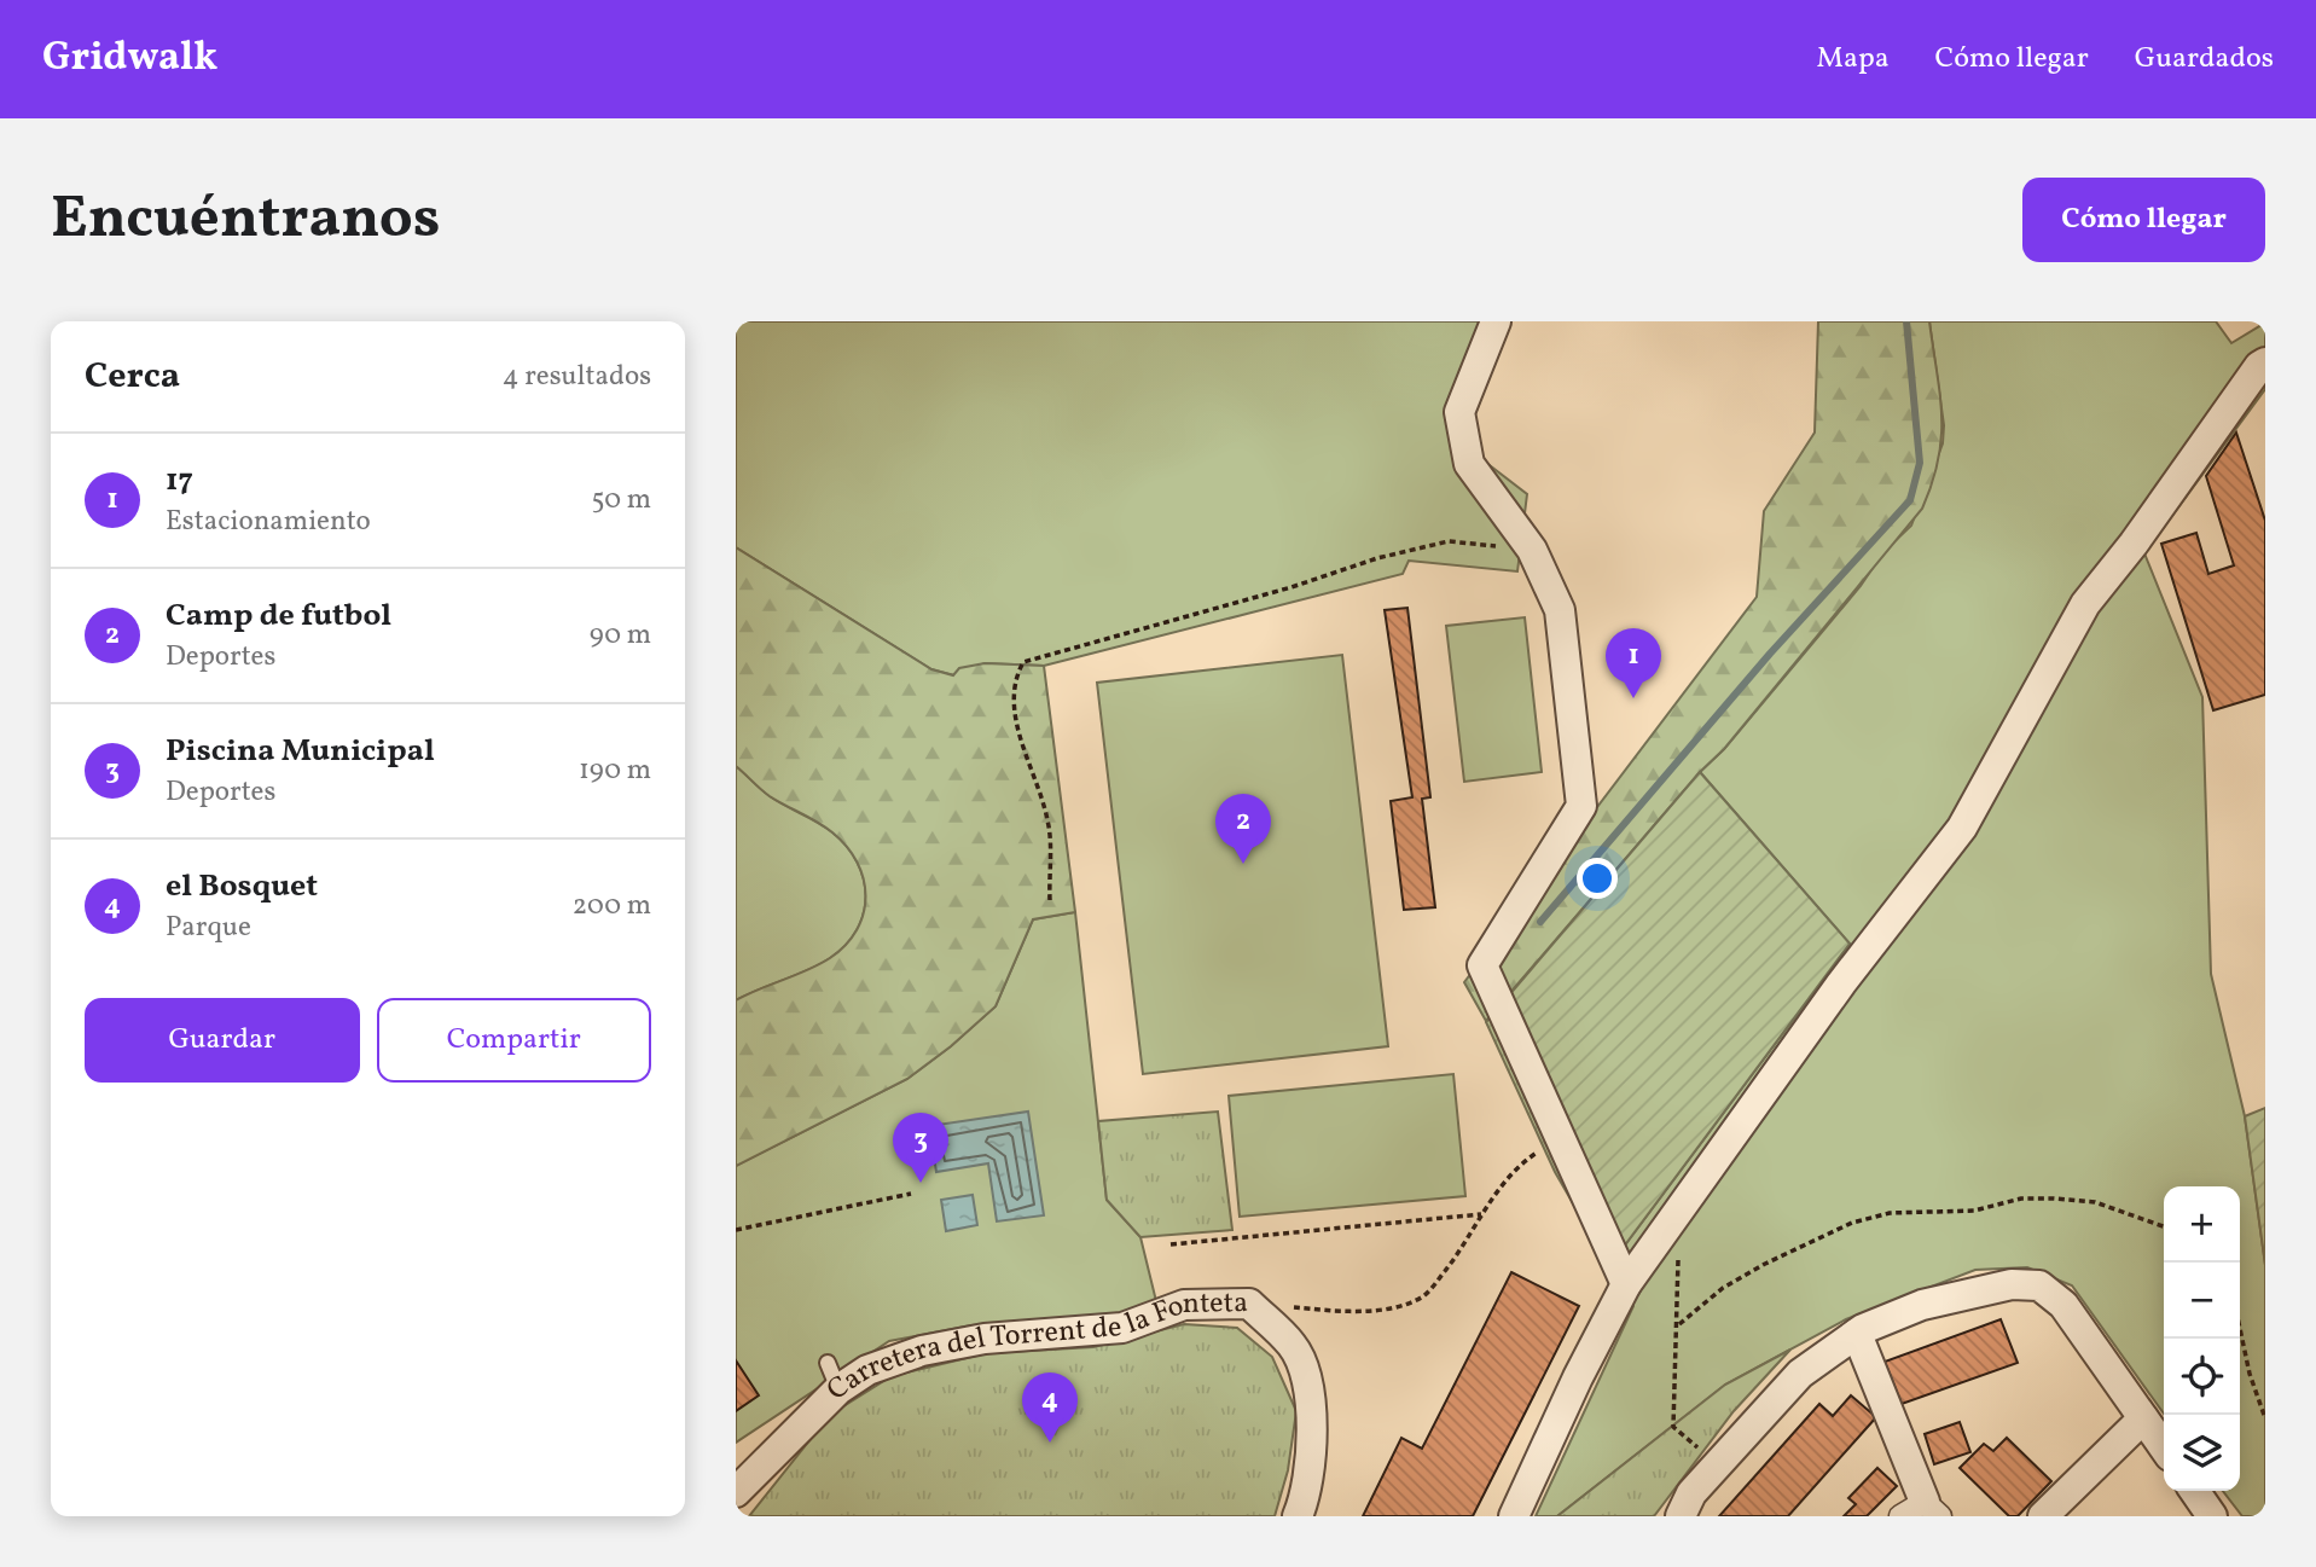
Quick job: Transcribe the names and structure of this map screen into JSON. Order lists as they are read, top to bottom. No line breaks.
{"streets":{"street":["Carretera del Torrent de la Fonteta"]},"page":{"header":"Gridwalk","nav":["Mapa","Cómo llegar","Guardados"],"buttons":["Cómo llegar",["Guardar","Compartir"]],"title":"Encuéntranos","heading":["Cerca","4 resultados"],"list":[{"mark":"1","name":"17","note":"Estacionamiento","value":"50 m"},{"mark":"2","name":"Camp de futbol","note":"Deportes","value":"90 m"},{"mark":"3","name":"Piscina Municipal","note":"Deportes","value":"190 m"},{"mark":"4","name":"el Bosquet","note":"Parque","value":"200 m"}],"pins":["1","2","3","4"],"map_buttons":["+","−"]}}
